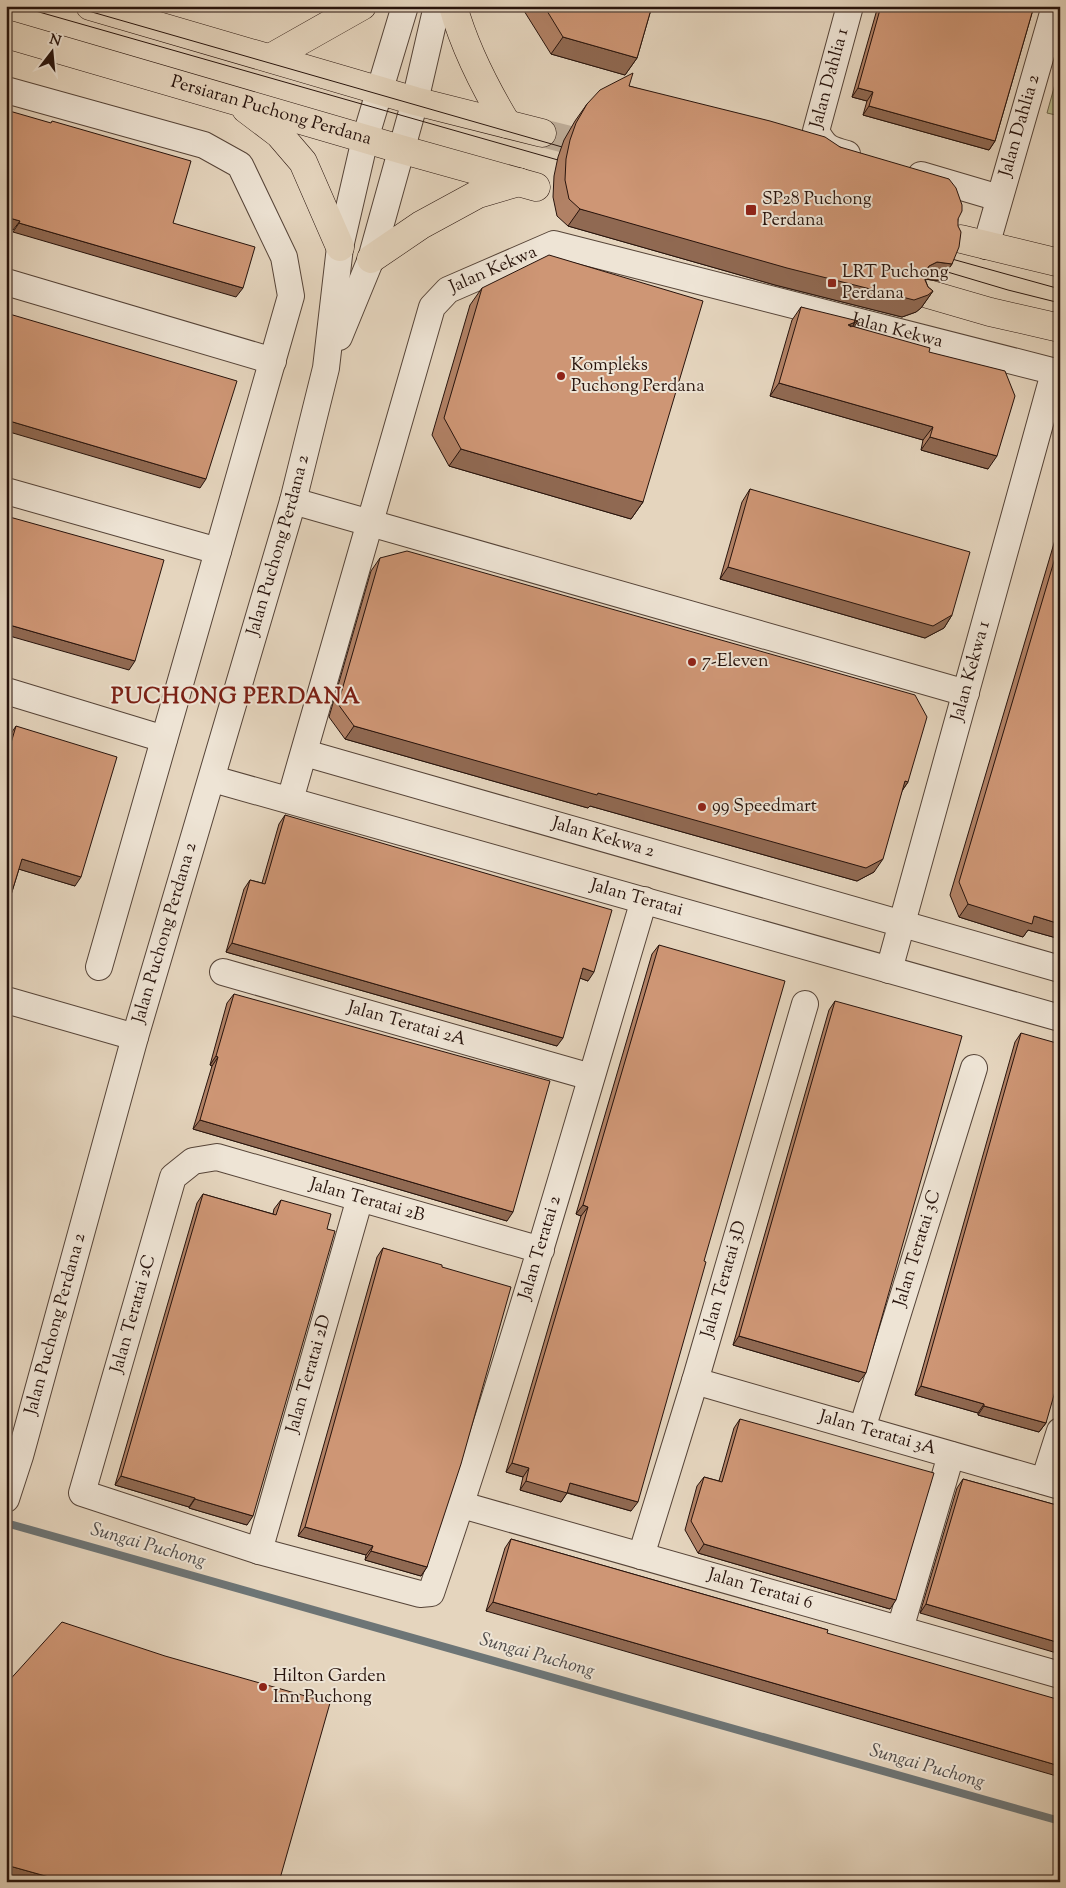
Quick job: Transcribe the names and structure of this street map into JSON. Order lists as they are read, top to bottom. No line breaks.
{"streets":{"main road":["Persiaran Puchong Perdana"],"street":["Jalan Dahlia 1","Jalan Dahlia 2","Jalan Kekwa","Jalan Puchong Perdana 2","Jalan Kekwa 1","Jalan Kekwa 2","Jalan Teratai","Jalan Teratai 2A","Jalan Teratai 2B","Jalan Teratai 2","Jalan Teratai 3C","Jalan Teratai 3D","Jalan Teratai 2C","Jalan Teratai 2D","Jalan Teratai 3A","Jalan Teratai 6"]},"crossings":[["Persiaran Puchong Perdana","Jalan Puchong Perdana 2"],["Jalan Kekwa","Jalan Kekwa 1"],["Jalan Kekwa","Jalan Kekwa 2"],["Jalan Kekwa","Jalan Teratai"],["Jalan Puchong Perdana 2","Jalan Teratai"],["Jalan Kekwa 1","Jalan Kekwa 2"],["Jalan Kekwa 1","Jalan Teratai"],["Jalan Teratai","Jalan Teratai 2"],["Jalan Teratai 2A","Jalan Teratai 2"],["Jalan Teratai 2B","Jalan Teratai 2"],["Jalan Teratai 2B","Jalan Teratai 2C"],["Jalan Teratai 2B","Jalan Teratai 2D"],["Jalan Teratai 2","Jalan Teratai 2C"],["Jalan Teratai 2","Jalan Teratai 2D"],["Jalan Teratai 2","Jalan Teratai 6"],["Jalan Teratai 3C","Jalan Teratai 3A"],["Jalan Teratai 3D","Jalan Teratai 3A"],["Jalan Teratai 3D","Jalan Teratai 6"],["Jalan Teratai 2C","Jalan Teratai 2D"]],"districts":["PUCHONG PERDANA"],"water":["Sungai Puchong"],"places":{"transit":["SP28 Puchong Perdana","LRT Puchong Perdana"],"other":["Kompleks Puchong Perdana","7-Eleven","99 Speedmart","Hilton Garden Inn Puchong"]},"north":"top"}
